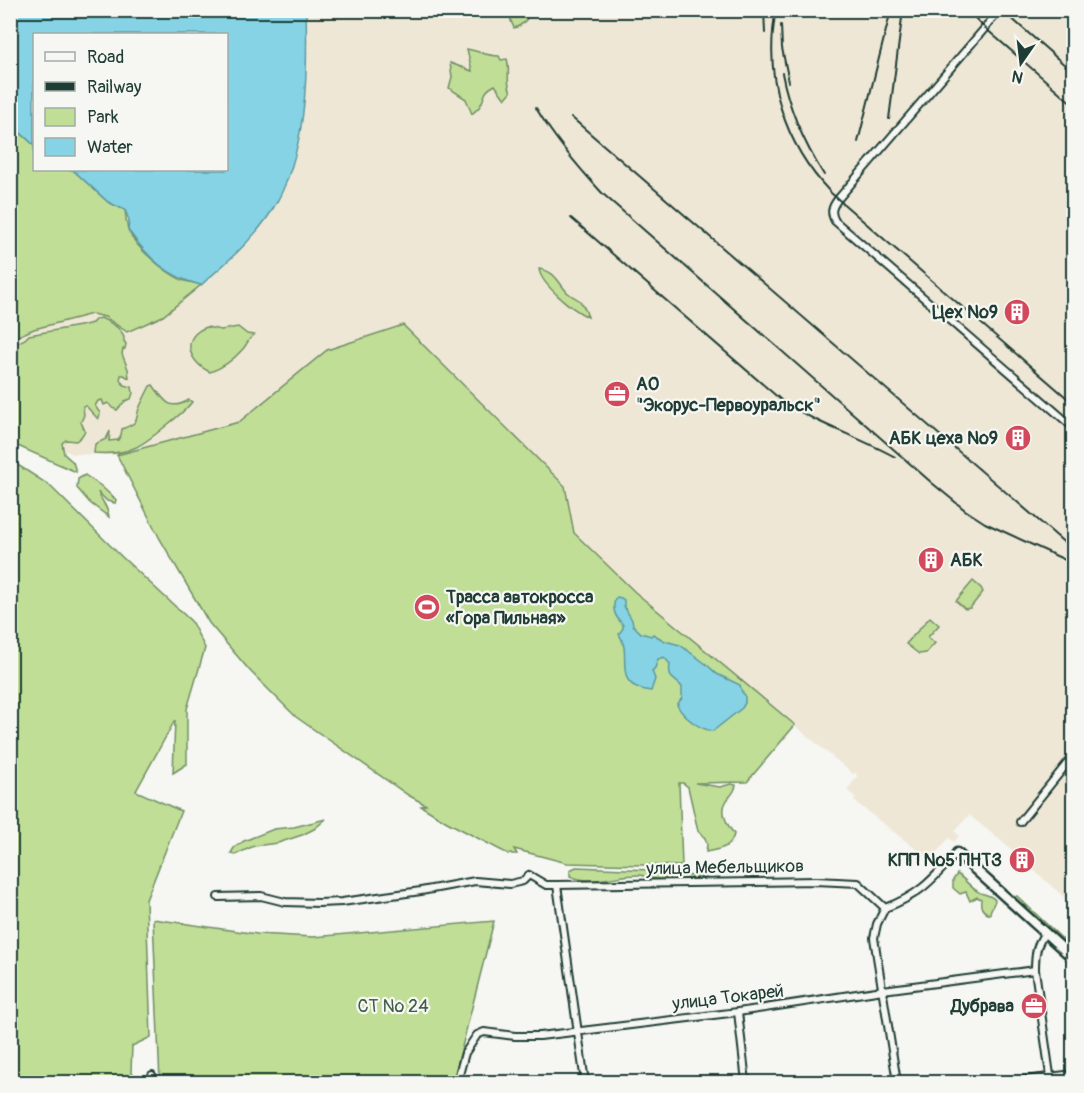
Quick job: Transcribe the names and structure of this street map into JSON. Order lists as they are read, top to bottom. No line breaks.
{"streets":{"street":["улица Мебельщиков","улица Токарей"]},"parks":["СТ № 24"],"places":{"building":["Цех №9","АБК цеха №9","АБК","КПП №5 ПНТЗ"],"office":["АО \"Экорус-Первоуральск\"","Дубрава"],"sports":["Трасса автокросса «Гора Пильная»"]},"legend":["Road","Railway","Park","Water"],"north":"bottom"}
